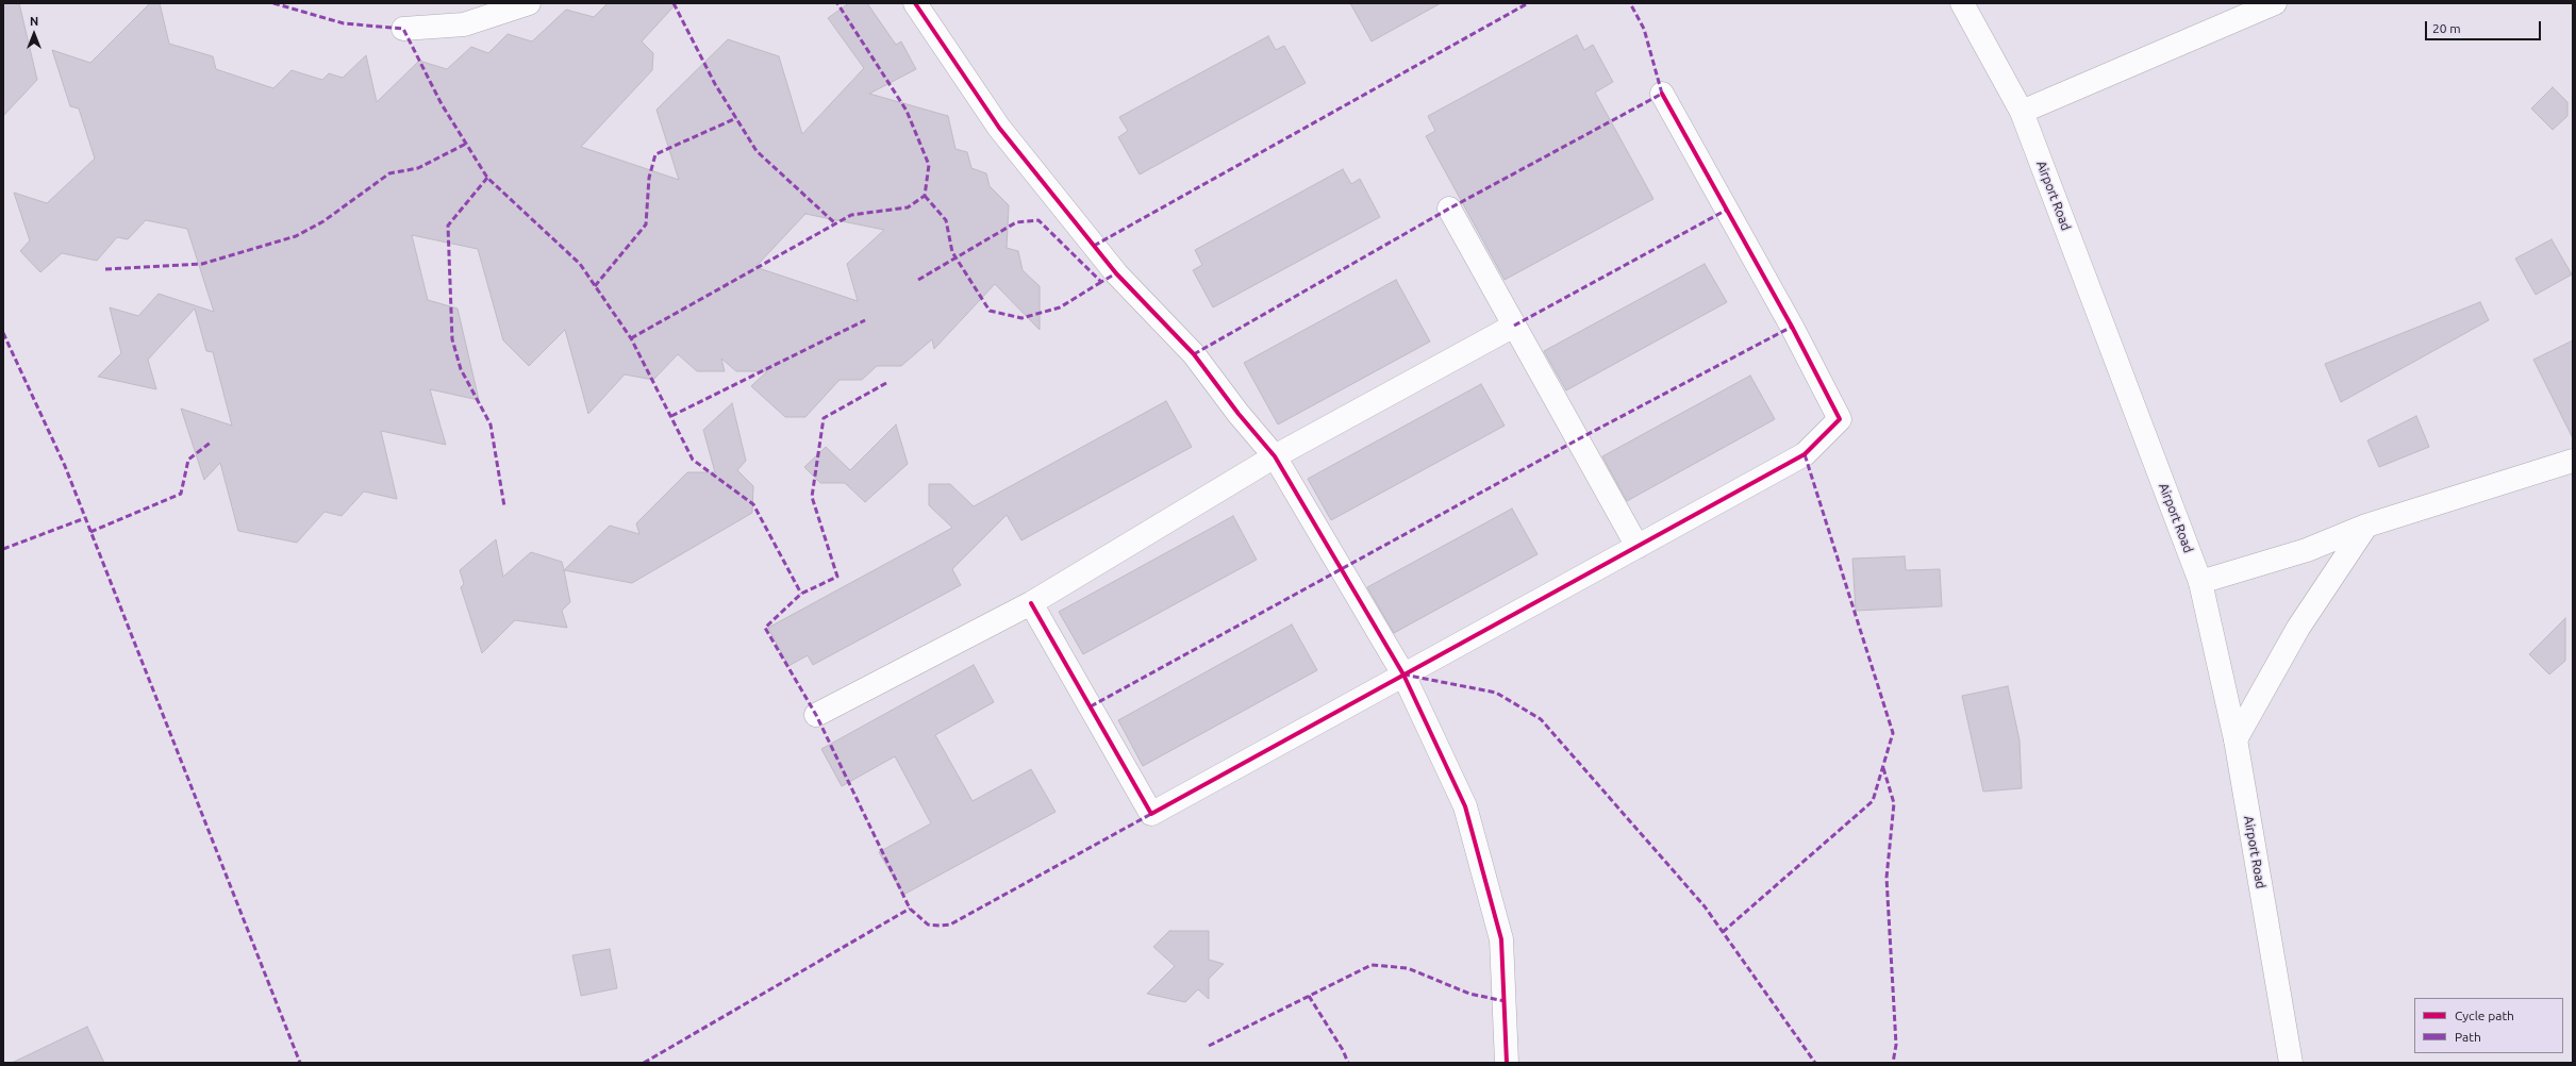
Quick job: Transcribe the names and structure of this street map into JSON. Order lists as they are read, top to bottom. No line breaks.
{"streets":{"street":["Airport Road"]},"legend":["Cycle path","Path"],"scale_bar":"20 m","north":"top"}
